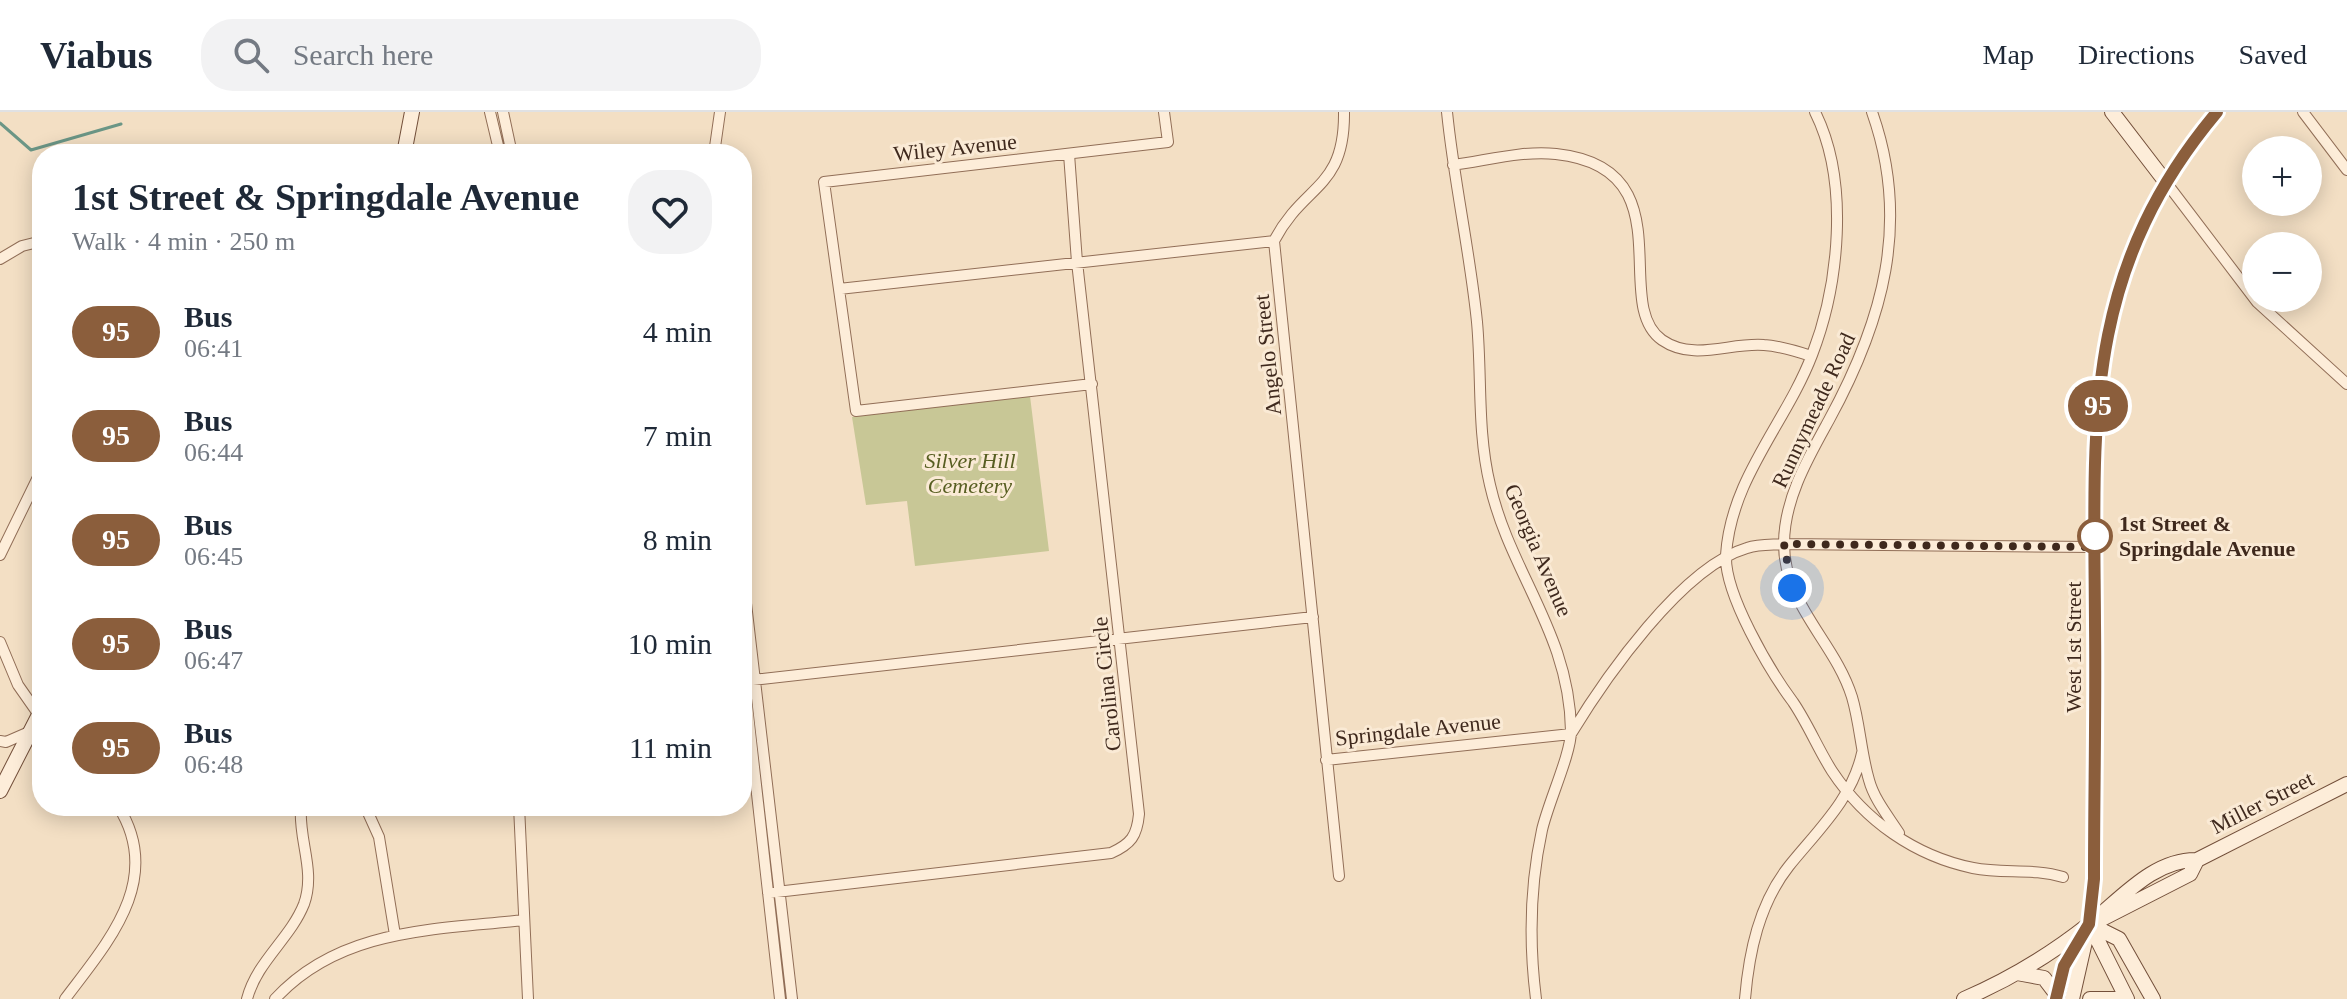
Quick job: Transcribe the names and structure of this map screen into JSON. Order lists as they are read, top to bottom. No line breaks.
{"streets":{"main road":["West 1st Street","Miller Street"],"street":["Wiley Avenue","Angelo Street","Runnymeade Road","Georgia Avenue","Carolina Circle","Springdale Avenue"]},"crossings":[["Wiley Avenue","Carolina Circle"],["Angelo Street","Springdale Avenue"],["Georgia Avenue","Springdale Avenue"],["West 1st Street","Miller Street"]],"parks":["Silver Hill Cemetery"],"places":["1st Street & Springdale Avenue"],"lines":["bus line 95"],"page":{"header":"Viabus","search":"Search here","nav":["Map","Directions","Saved"],"on_map":"95","map_buttons":["+","−"],"heading":["1st Street & Springdale Avenue","Walk · 4 min · 250 m"],"list":[{"mark":"95","name":"Bus","note":"06:41","value":"4 min"},{"mark":"95","name":"Bus","note":"06:44","value":"7 min"},{"mark":"95","name":"Bus","note":"06:45","value":"8 min"},{"mark":"95","name":"Bus","note":"06:47","value":"10 min"},{"mark":"95","name":"Bus","note":"06:48","value":"11 min"}]}}
